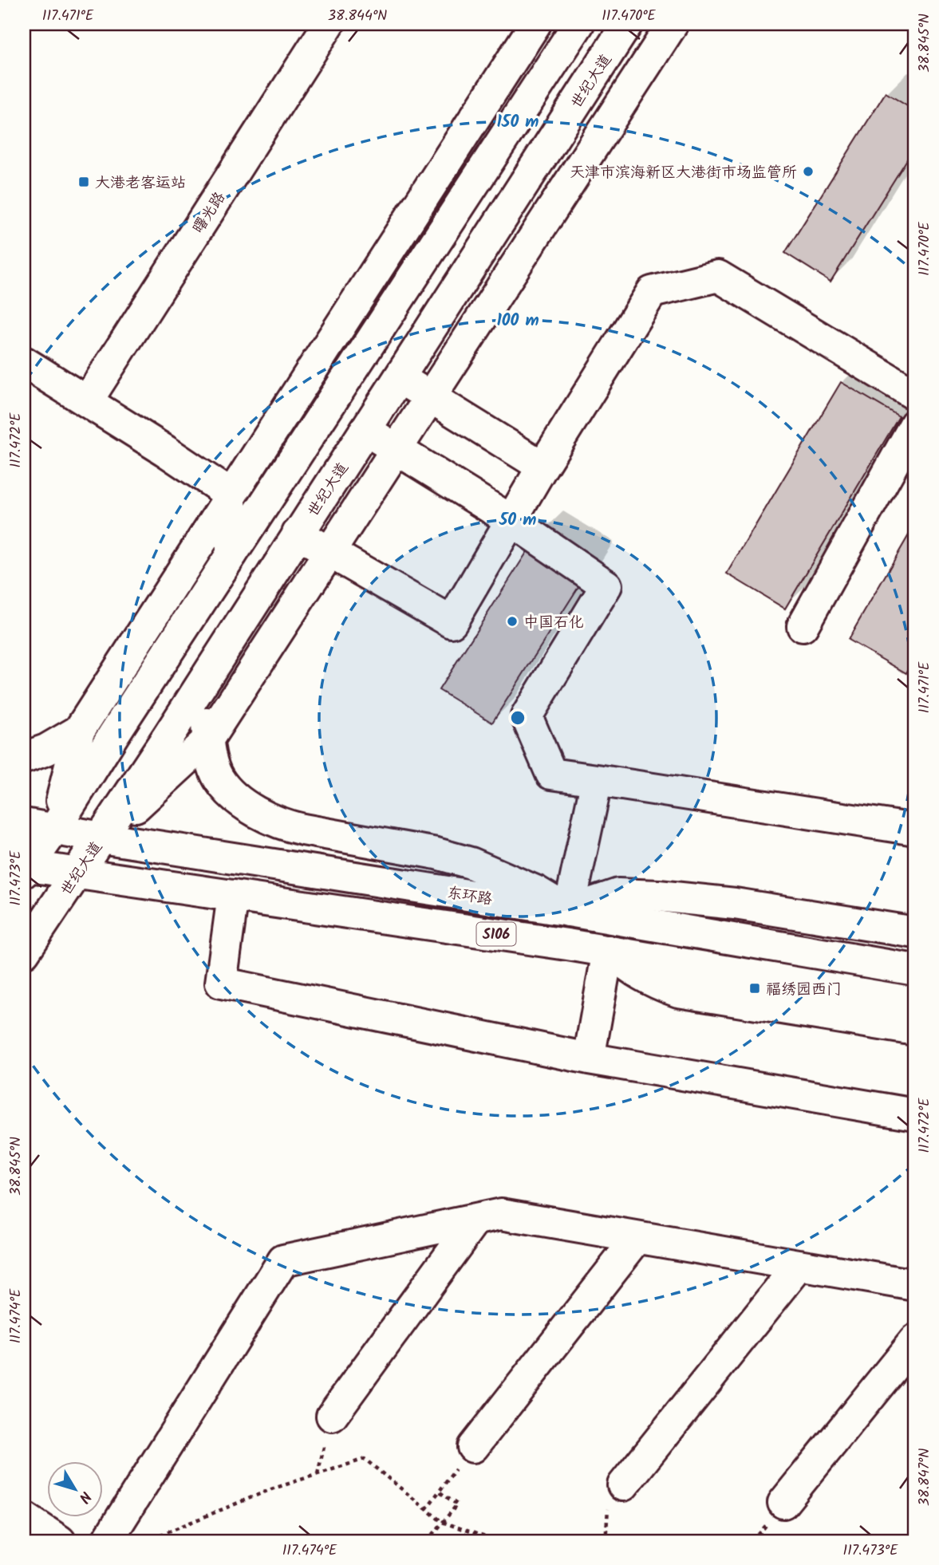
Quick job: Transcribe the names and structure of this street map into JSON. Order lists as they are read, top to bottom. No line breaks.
{"streets":{"main road":["世纪大道","曙光路","东环路","S106"]},"crossings":[["世纪大道","东环路"],["世纪大道","S106"]],"places":{"other":["天津市滨海新区大港街市场监管所","中国石化"],"transit":["大港老客运站","福绣园西门"]},"north":"bottom right","coordinates":["117.471°E","38.844°N","117.470°E","38.845°N","117.472°E","117.473°E","117.474°E","38.847°N"],"rings":["150 m","100 m","50 m"]}
